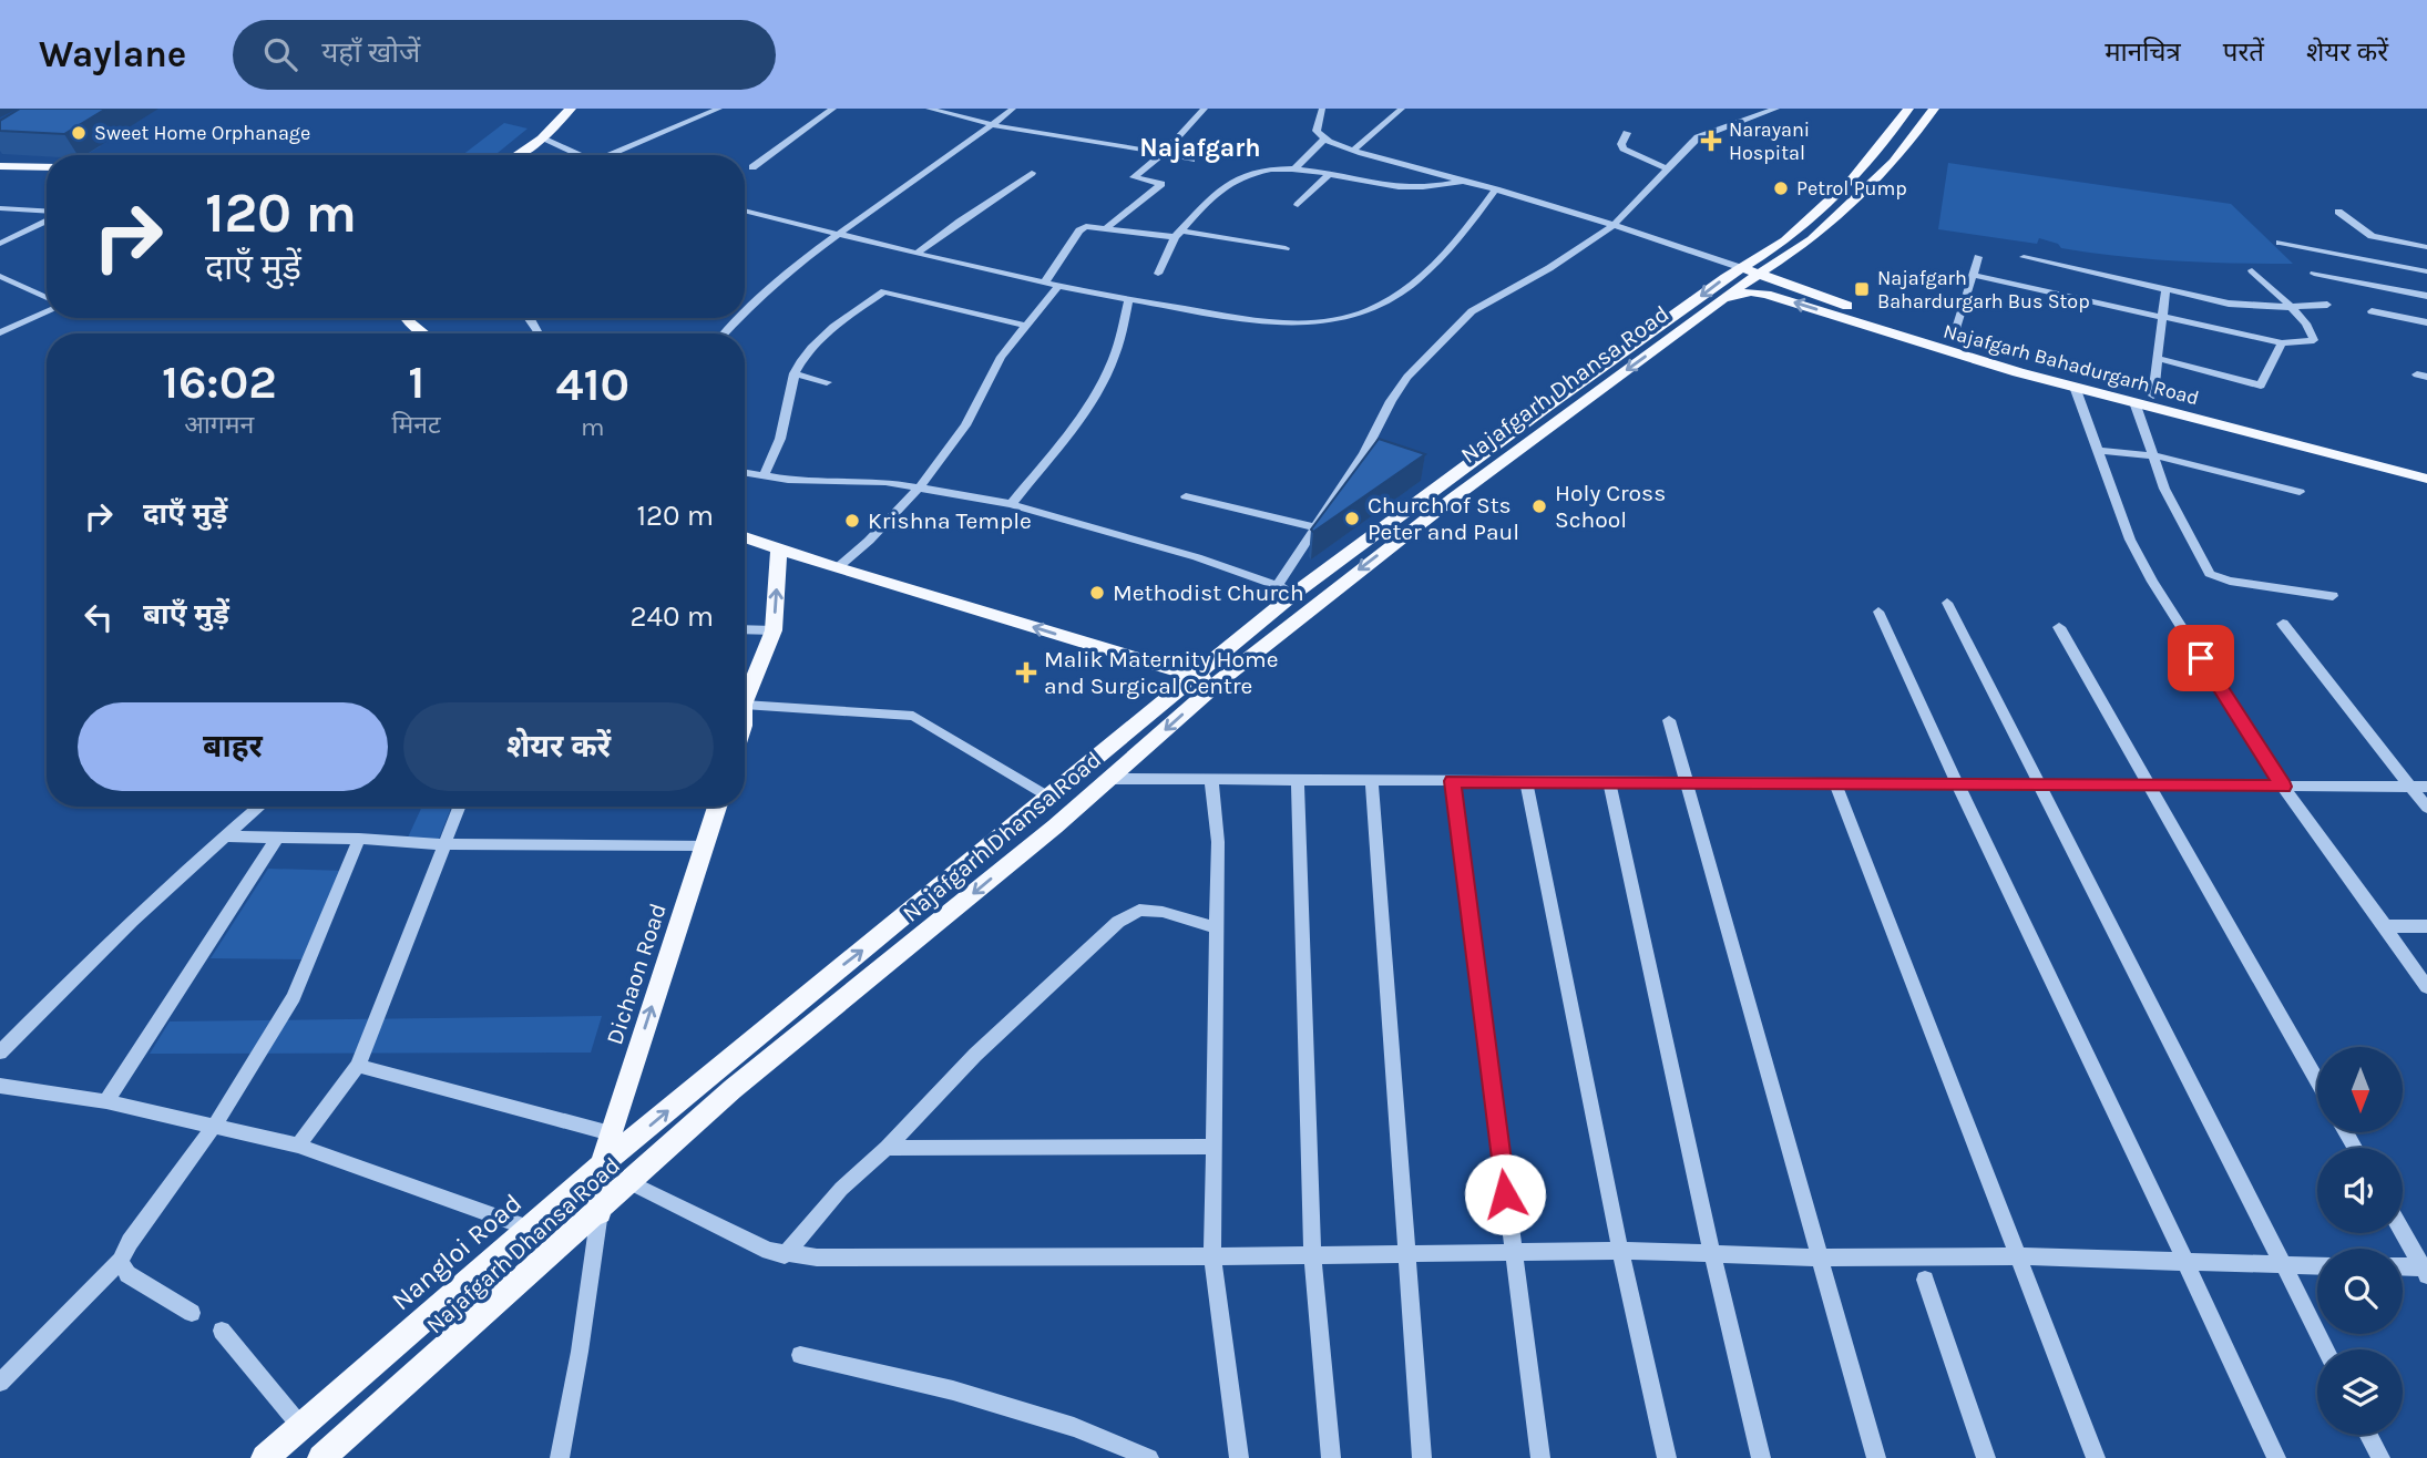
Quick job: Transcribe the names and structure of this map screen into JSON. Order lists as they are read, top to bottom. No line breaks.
{"streets":{"main road":["Najafgarh Bahadurgarh Road","Najafgarh Dhansa Road","Dichaon Road","Nangloi Road"]},"crossings":[["Najafgarh Bahadurgarh Road","Najafgarh Dhansa Road"],["Najafgarh Dhansa Road","Dichaon Road"],["Najafgarh Dhansa Road","Nangloi Road"],["Dichaon Road","Nangloi Road"]],"one_way":["Najafgarh Dhansa Road","Dichaon Road","Nangloi Road"],"districts":["Najafgarh"],"places":{"other":["Sweet Home Orphanage","Petrol Pump","Holy Cross School","Church of Sts Peter and Paul","Krishna Temple","Methodist Church"],"health":["Narayani Hospital","Malik Maternity Home and Surgical Centre"],"transit":["Najafgarh Bahardurgarh Bus Stop"]},"north":"bottom","page":{"header":"Waylane","search":"यहाँ खोजें","nav":["मानचित्र","परतें","शेयर करें"],"turn":["120 m","दाएँ मुड़ें"],"eta":["16:02","आगमन","1","मिनट","410","m"],"list":[{"name":"दाएँ मुड़ें","value":"120 m"},{"name":"बाएँ मुड़ें","value":"240 m"}],"buttons":["बाहर","शेयर करें"]}}
